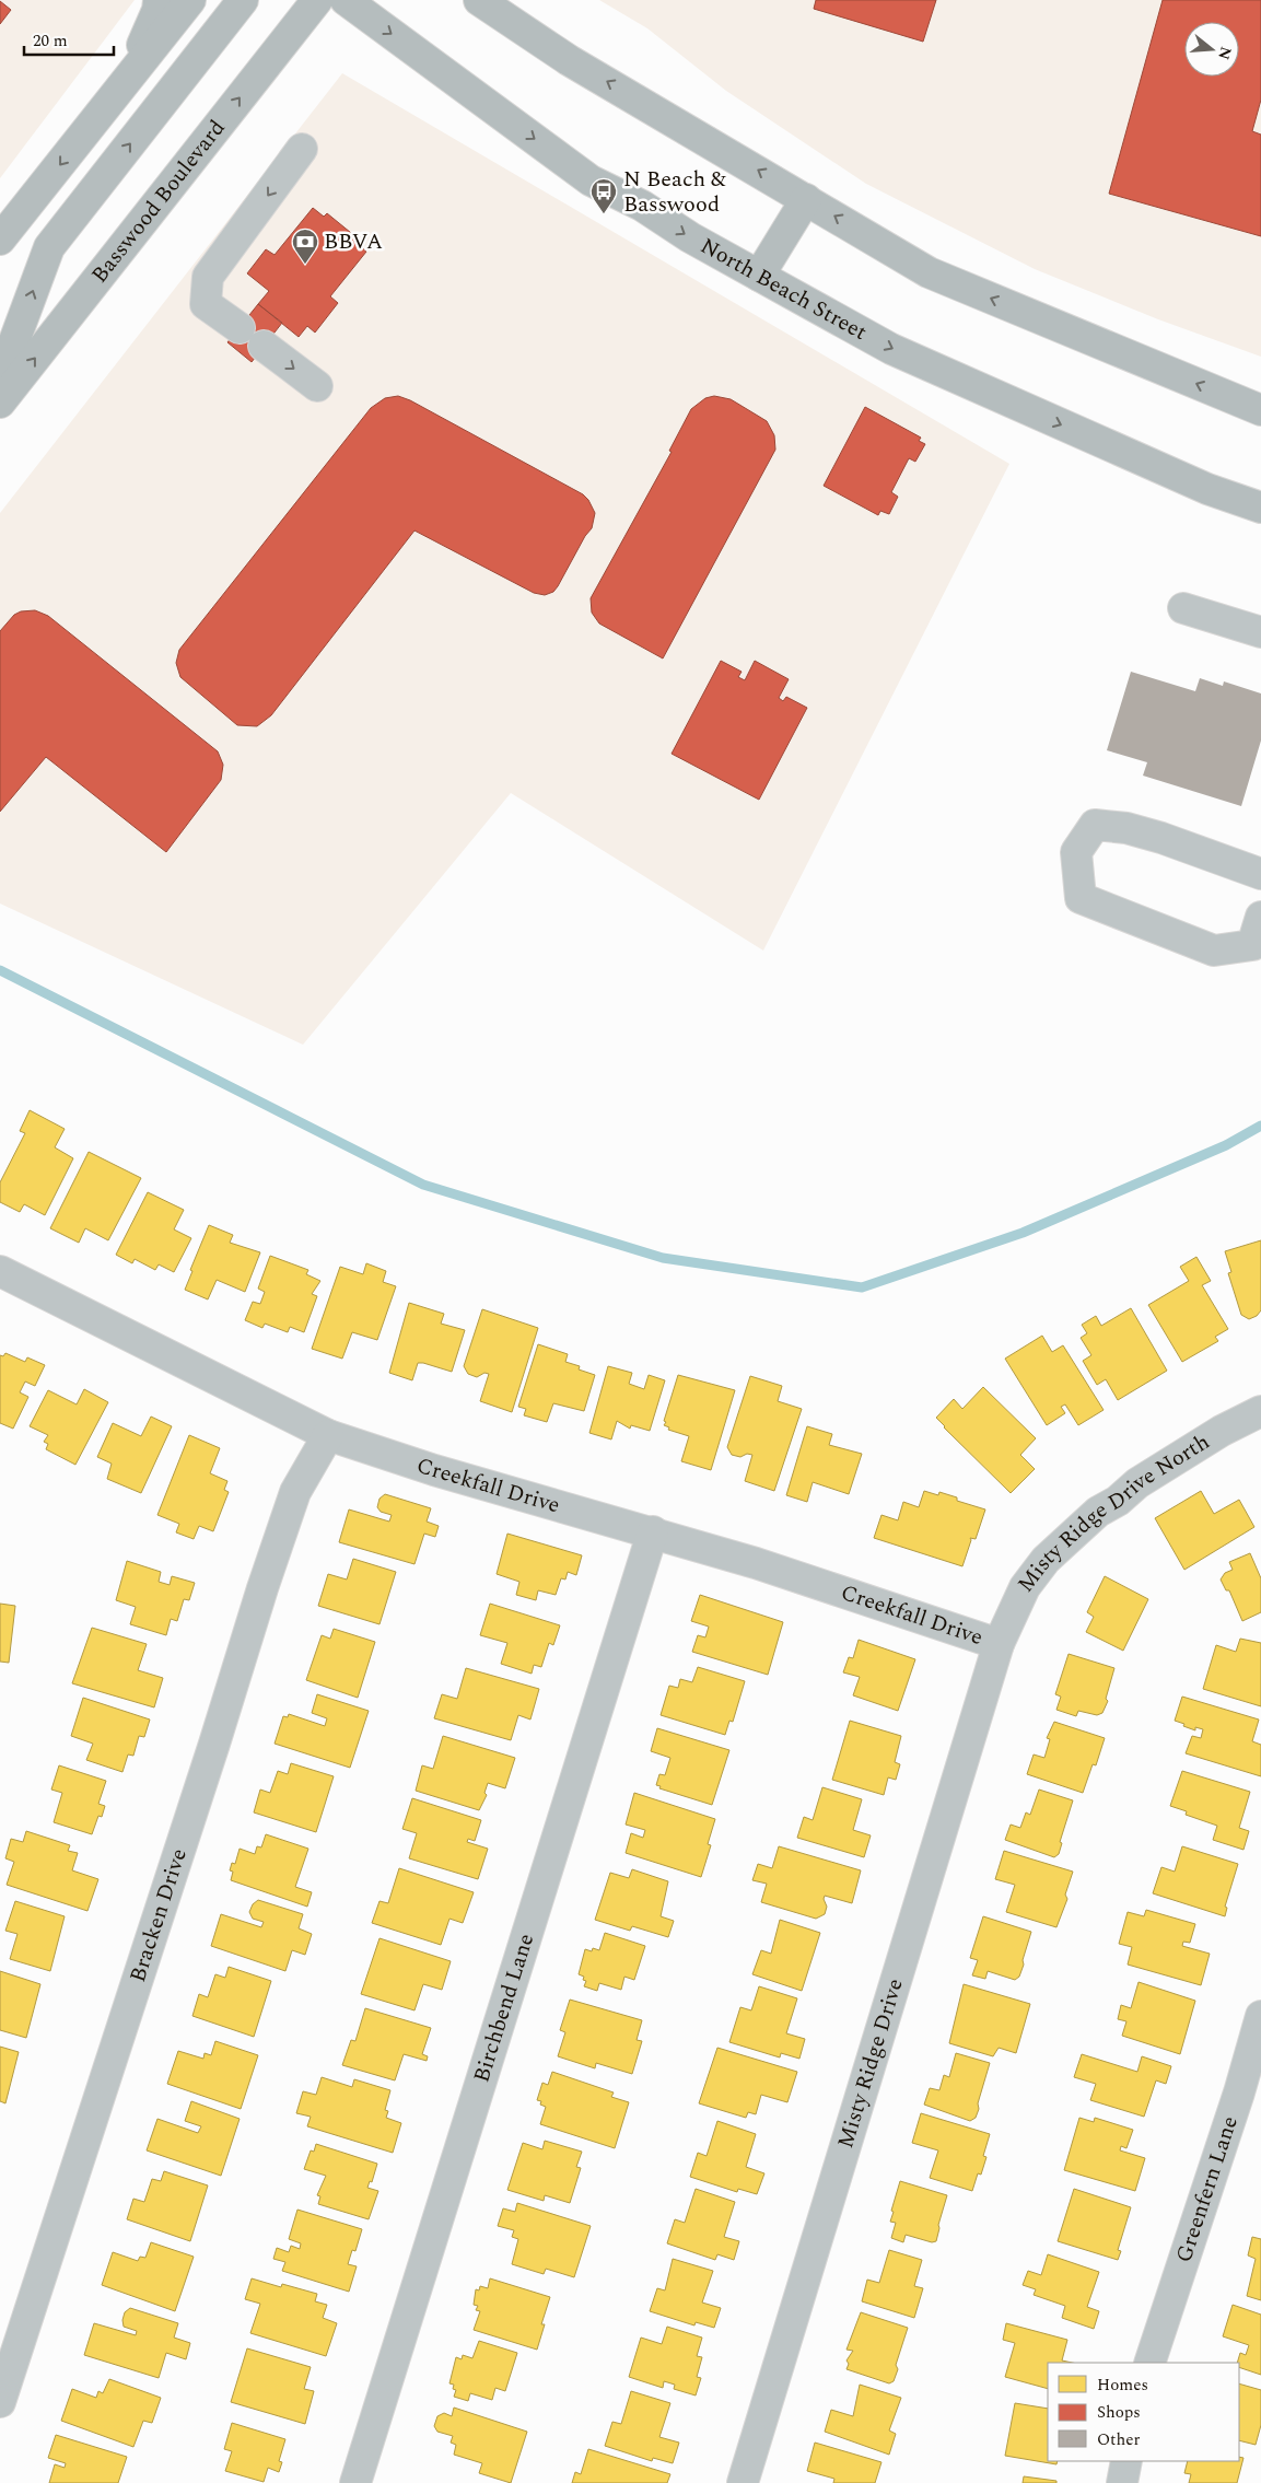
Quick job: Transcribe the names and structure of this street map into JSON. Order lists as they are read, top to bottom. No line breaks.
{"streets":{"main road":["Basswood Boulevard","North Beach Street"],"street":["Creekfall Drive","Misty Ridge Drive North","Bracken Drive","Birchbend Lane","Misty Ridge Drive","Greenfern Lane"]},"crossings":[["Creekfall Drive","Misty Ridge Drive North"],["Creekfall Drive","Bracken Drive"],["Creekfall Drive","Birchbend Lane"],["Creekfall Drive","Misty Ridge Drive"],["Misty Ridge Drive North","Misty Ridge Drive"]],"places":{"bus stop":["N Beach & Basswood"],"bank":["BBVA"]},"legend":["Homes","Shops","Other"],"scale_bar":"20 m","north":"right"}
